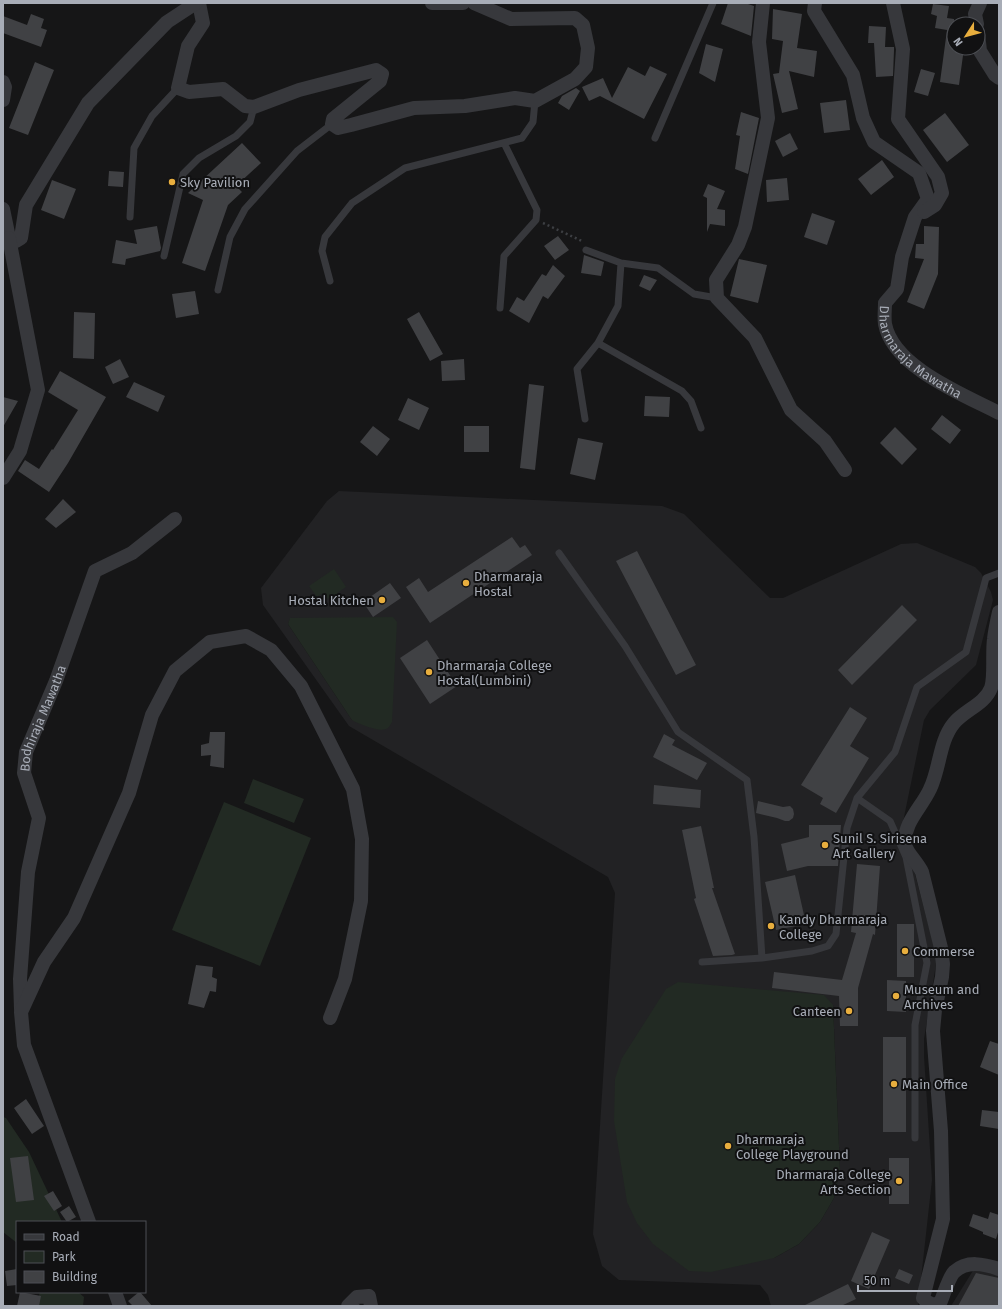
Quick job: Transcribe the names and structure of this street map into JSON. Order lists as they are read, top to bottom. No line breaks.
{"streets":{"street":["Dharmaraja Mawatha","Bodhiraja Mawatha"]},"places":["Sky Pavilion","Dharmaraja Hostal","Hostal Kitchen","Dharmaraja College Hostal(Lumbini)","Sunil S. Sirisena Art Gallery","Kandy Dharmaraja College","Commerse","Museum and Archives","Canteen","Main Office","Dharmaraja College Playground","Dharmaraja College Arts Section"],"legend":["Road","Park","Building"],"scale_bar":"50 m","north":"bottom left"}
